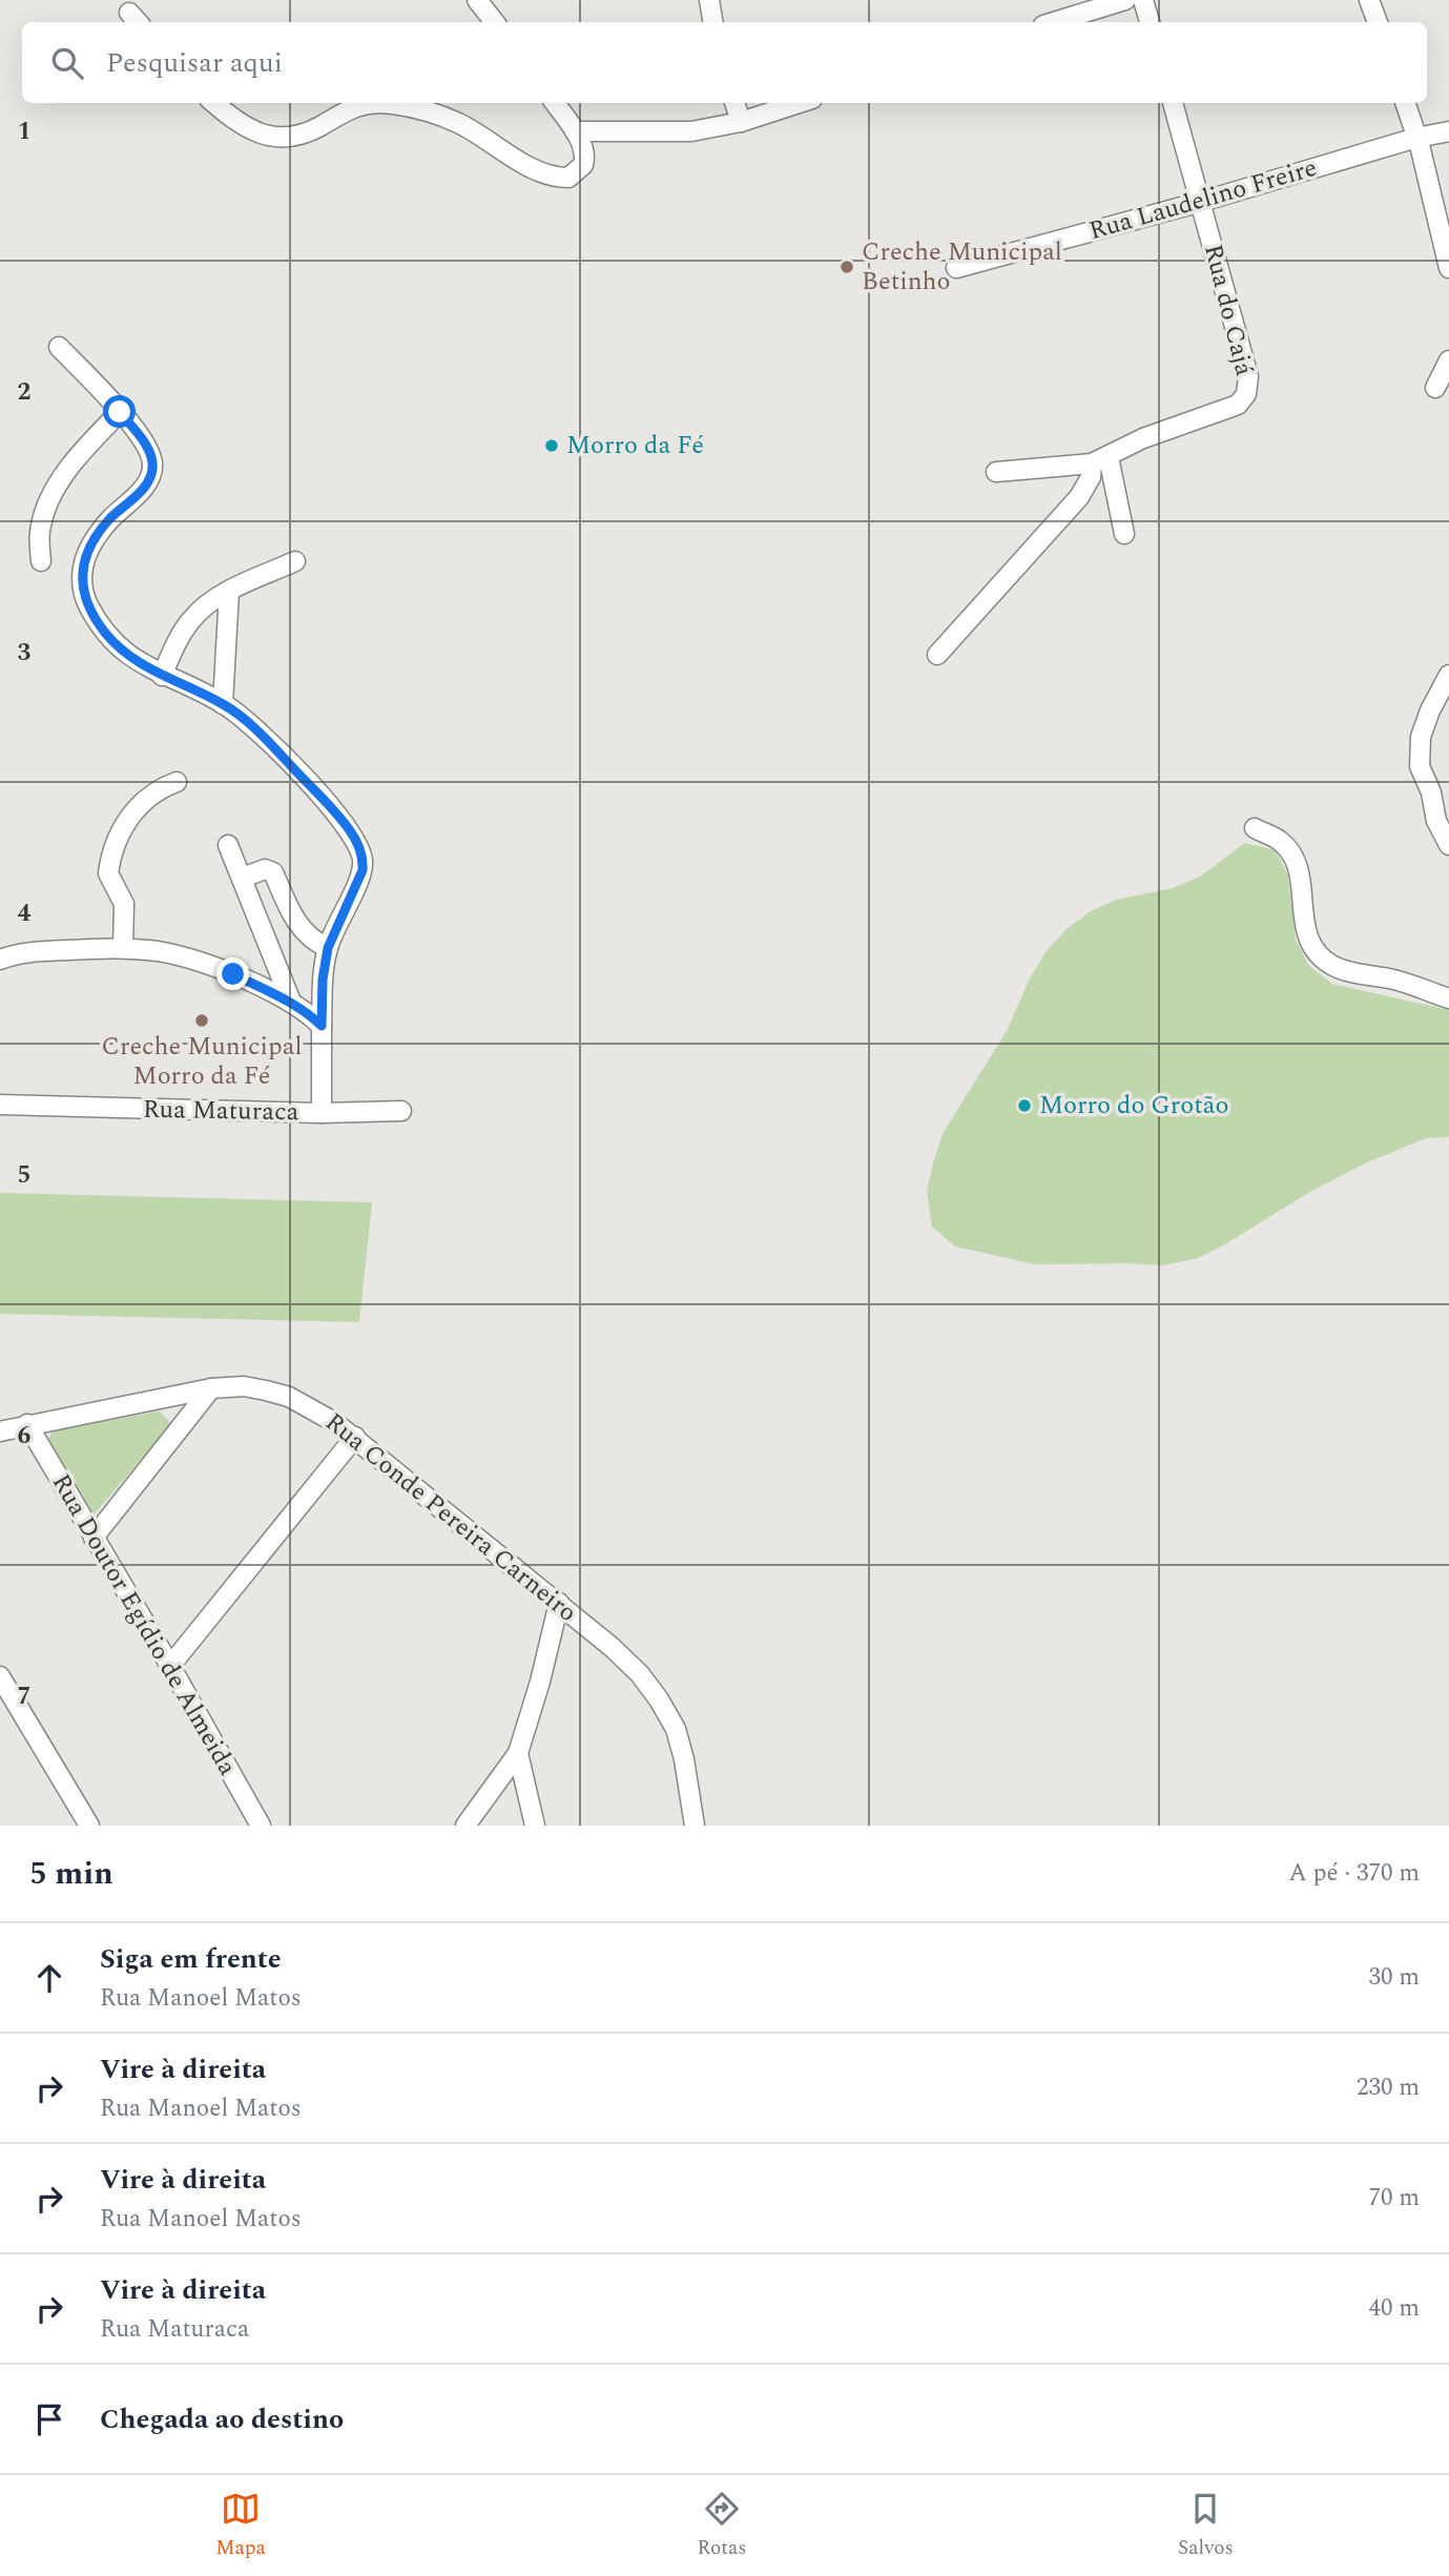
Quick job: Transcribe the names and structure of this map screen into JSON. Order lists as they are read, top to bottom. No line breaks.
{"streets":{"street":["Rua Laudelino Freire","Rua do Cajá","Rua Maturaca","Rua Conde Pereira Carneiro","Rua Doutor Egídio de Almeida"]},"crossings":[["Rua Laudelino Freire","Rua do Cajá"],["Rua Conde Pereira Carneiro","Rua Doutor Egídio de Almeida"]],"places":["Creche Municipal Betinho","Morro da Fé","Creche Municipal Morro da Fé","Morro do Grotão"],"page":{"search":"Pesquisar aqui","heading":["5 min","A pé · 370 m"],"list":[["Siga em frente","Rua Manoel Matos","30 m"],["Vire à direita","Rua Manoel Matos","230 m"],["Vire à direita","Rua Manoel Matos","70 m"],["Vire à direita","Rua Maturaca","40 m"],"Chegada ao destino"],"nav":["Mapa","Rotas","Salvos"]},"grid":{"rows":["1","2","3","4","5","6","7"]}}
